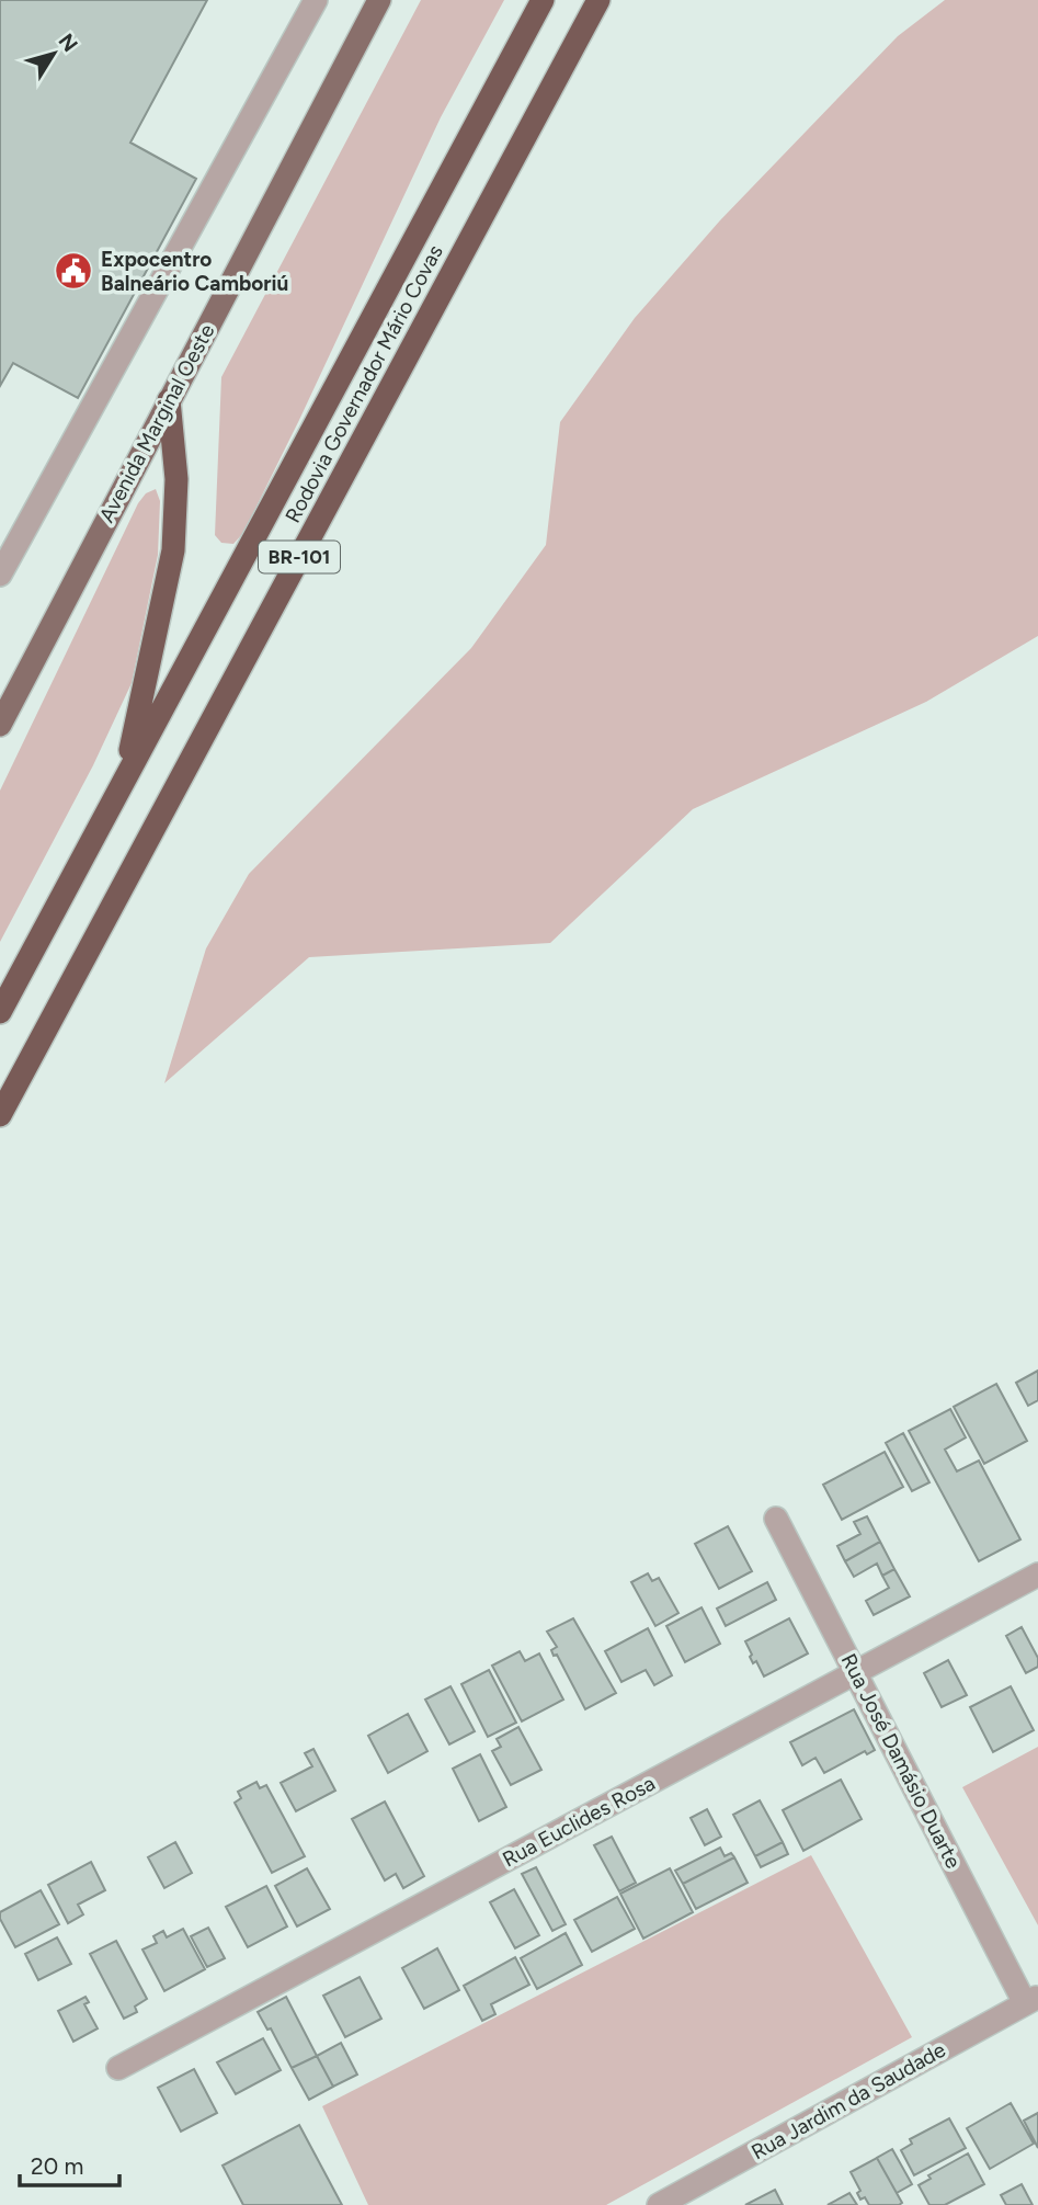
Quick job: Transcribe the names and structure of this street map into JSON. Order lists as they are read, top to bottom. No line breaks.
{"streets":{"highway":["Rodovia Governador Mário Covas","BR-101"],"main road":["Avenida Marginal Oeste"],"street":["Rua José Damásio Duarte","Rua Euclides Rosa","Rua Jardim da Saudade"]},"crossings":[["Rua José Damásio Duarte","Rua Euclides Rosa"],["Rua José Damásio Duarte","Rua Jardim da Saudade"]],"places":{"public building":["Expocentro Balneário Camboriú"]},"scale_bar":"20 m","north":"top right"}
